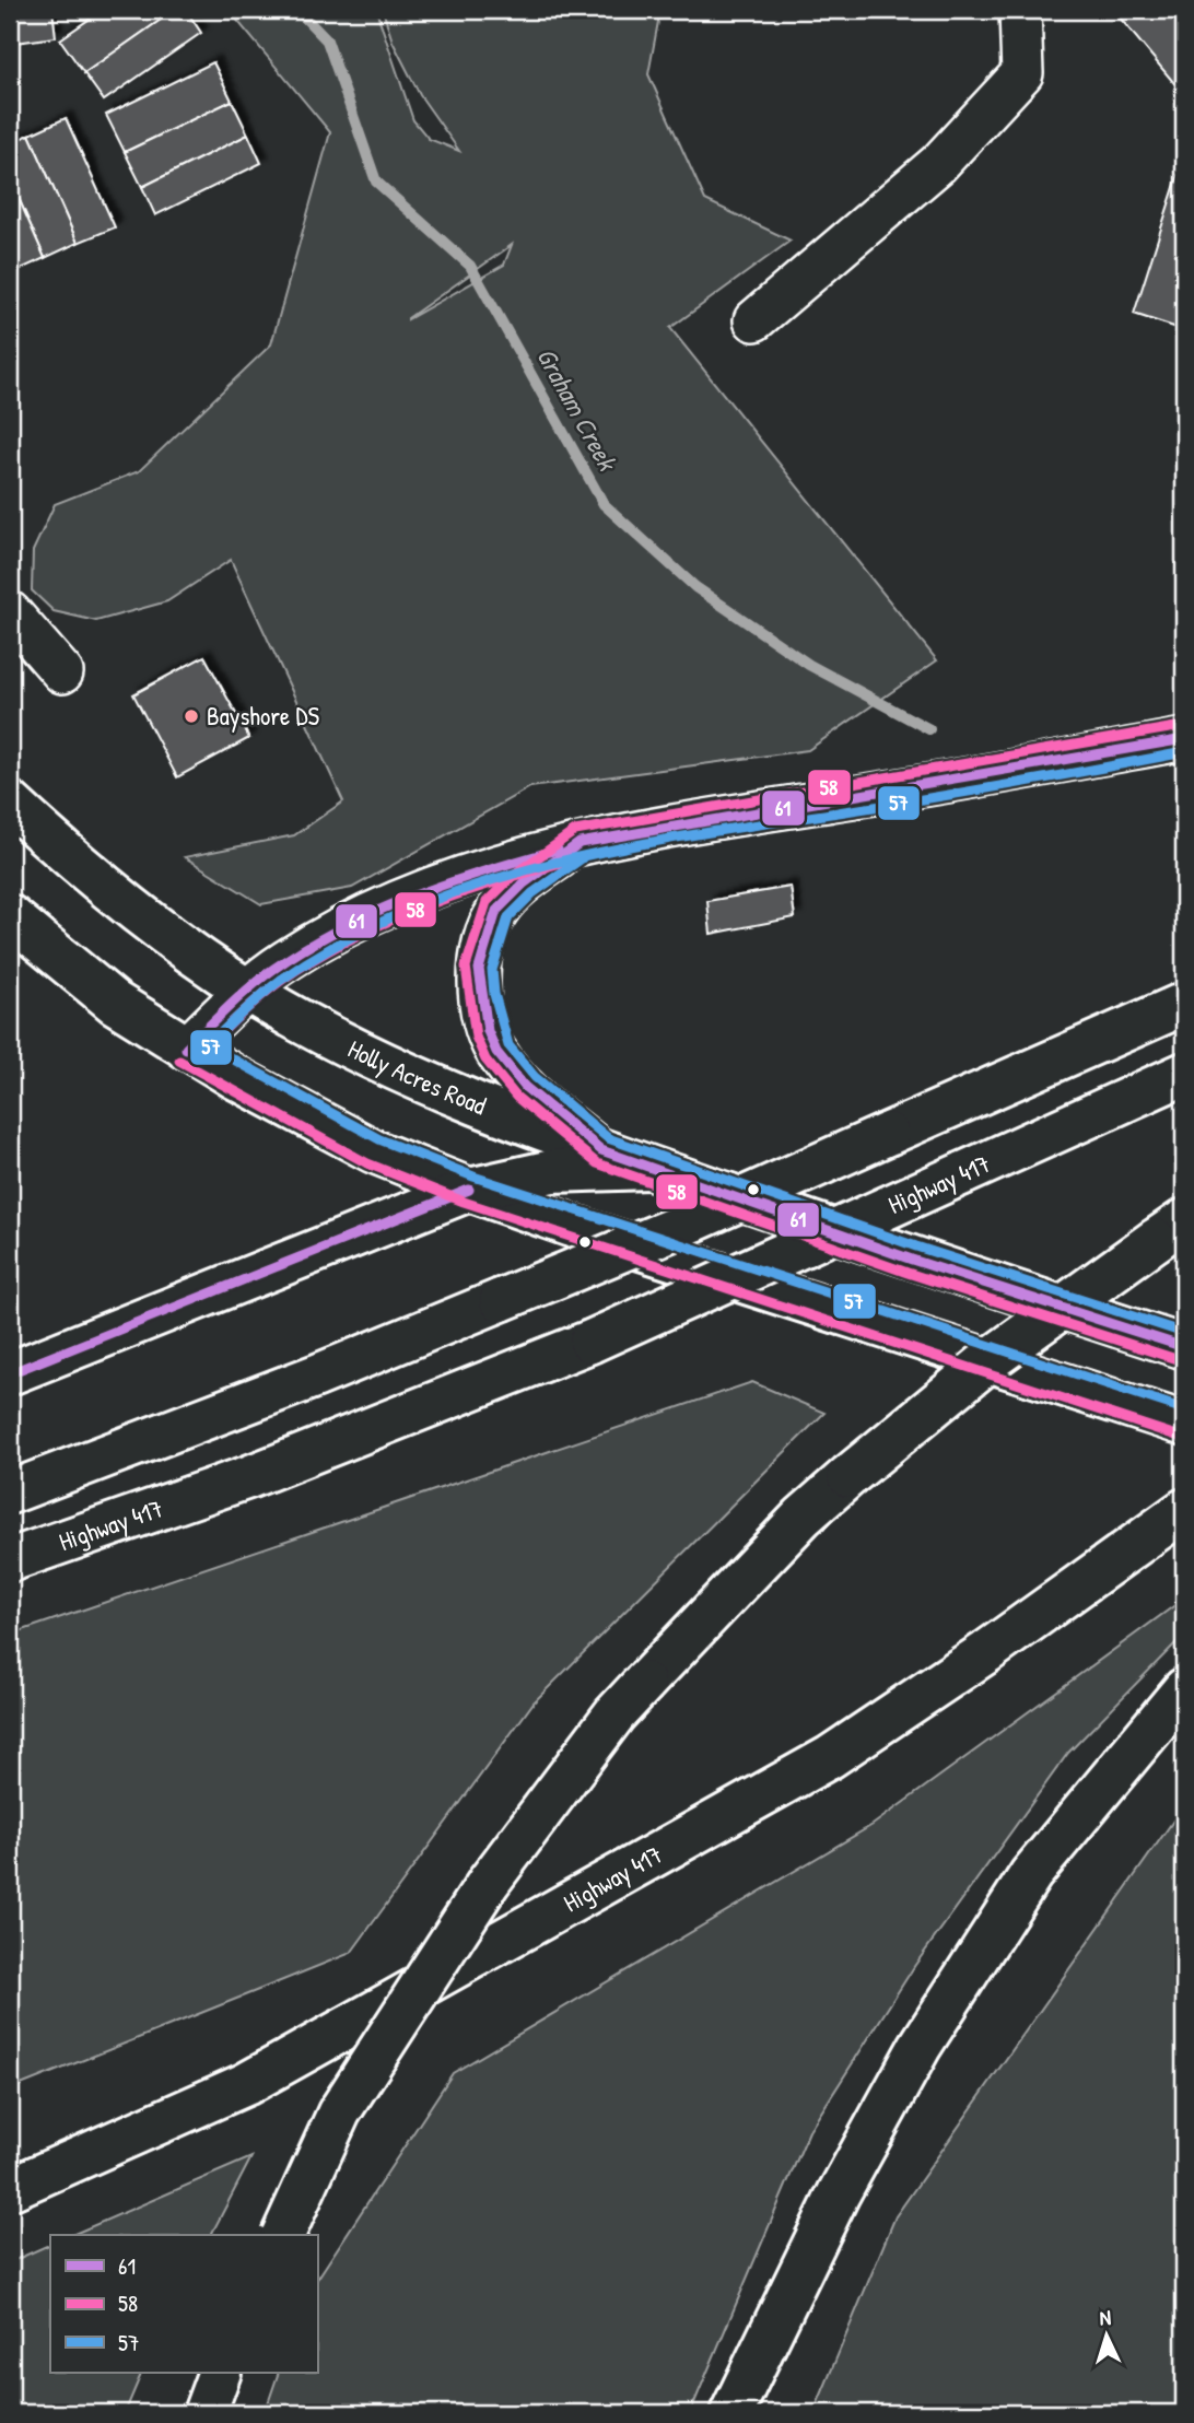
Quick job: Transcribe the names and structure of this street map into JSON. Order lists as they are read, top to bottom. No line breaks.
{"streets":{"main road":["Holly Acres Road","Highway 417"]},"water":["Graham Creek"],"places":["Bayshore DS"],"lines":["transit line 58","transit line 61","transit line 57"],"legend":["61","58","57"],"north":"top"}
